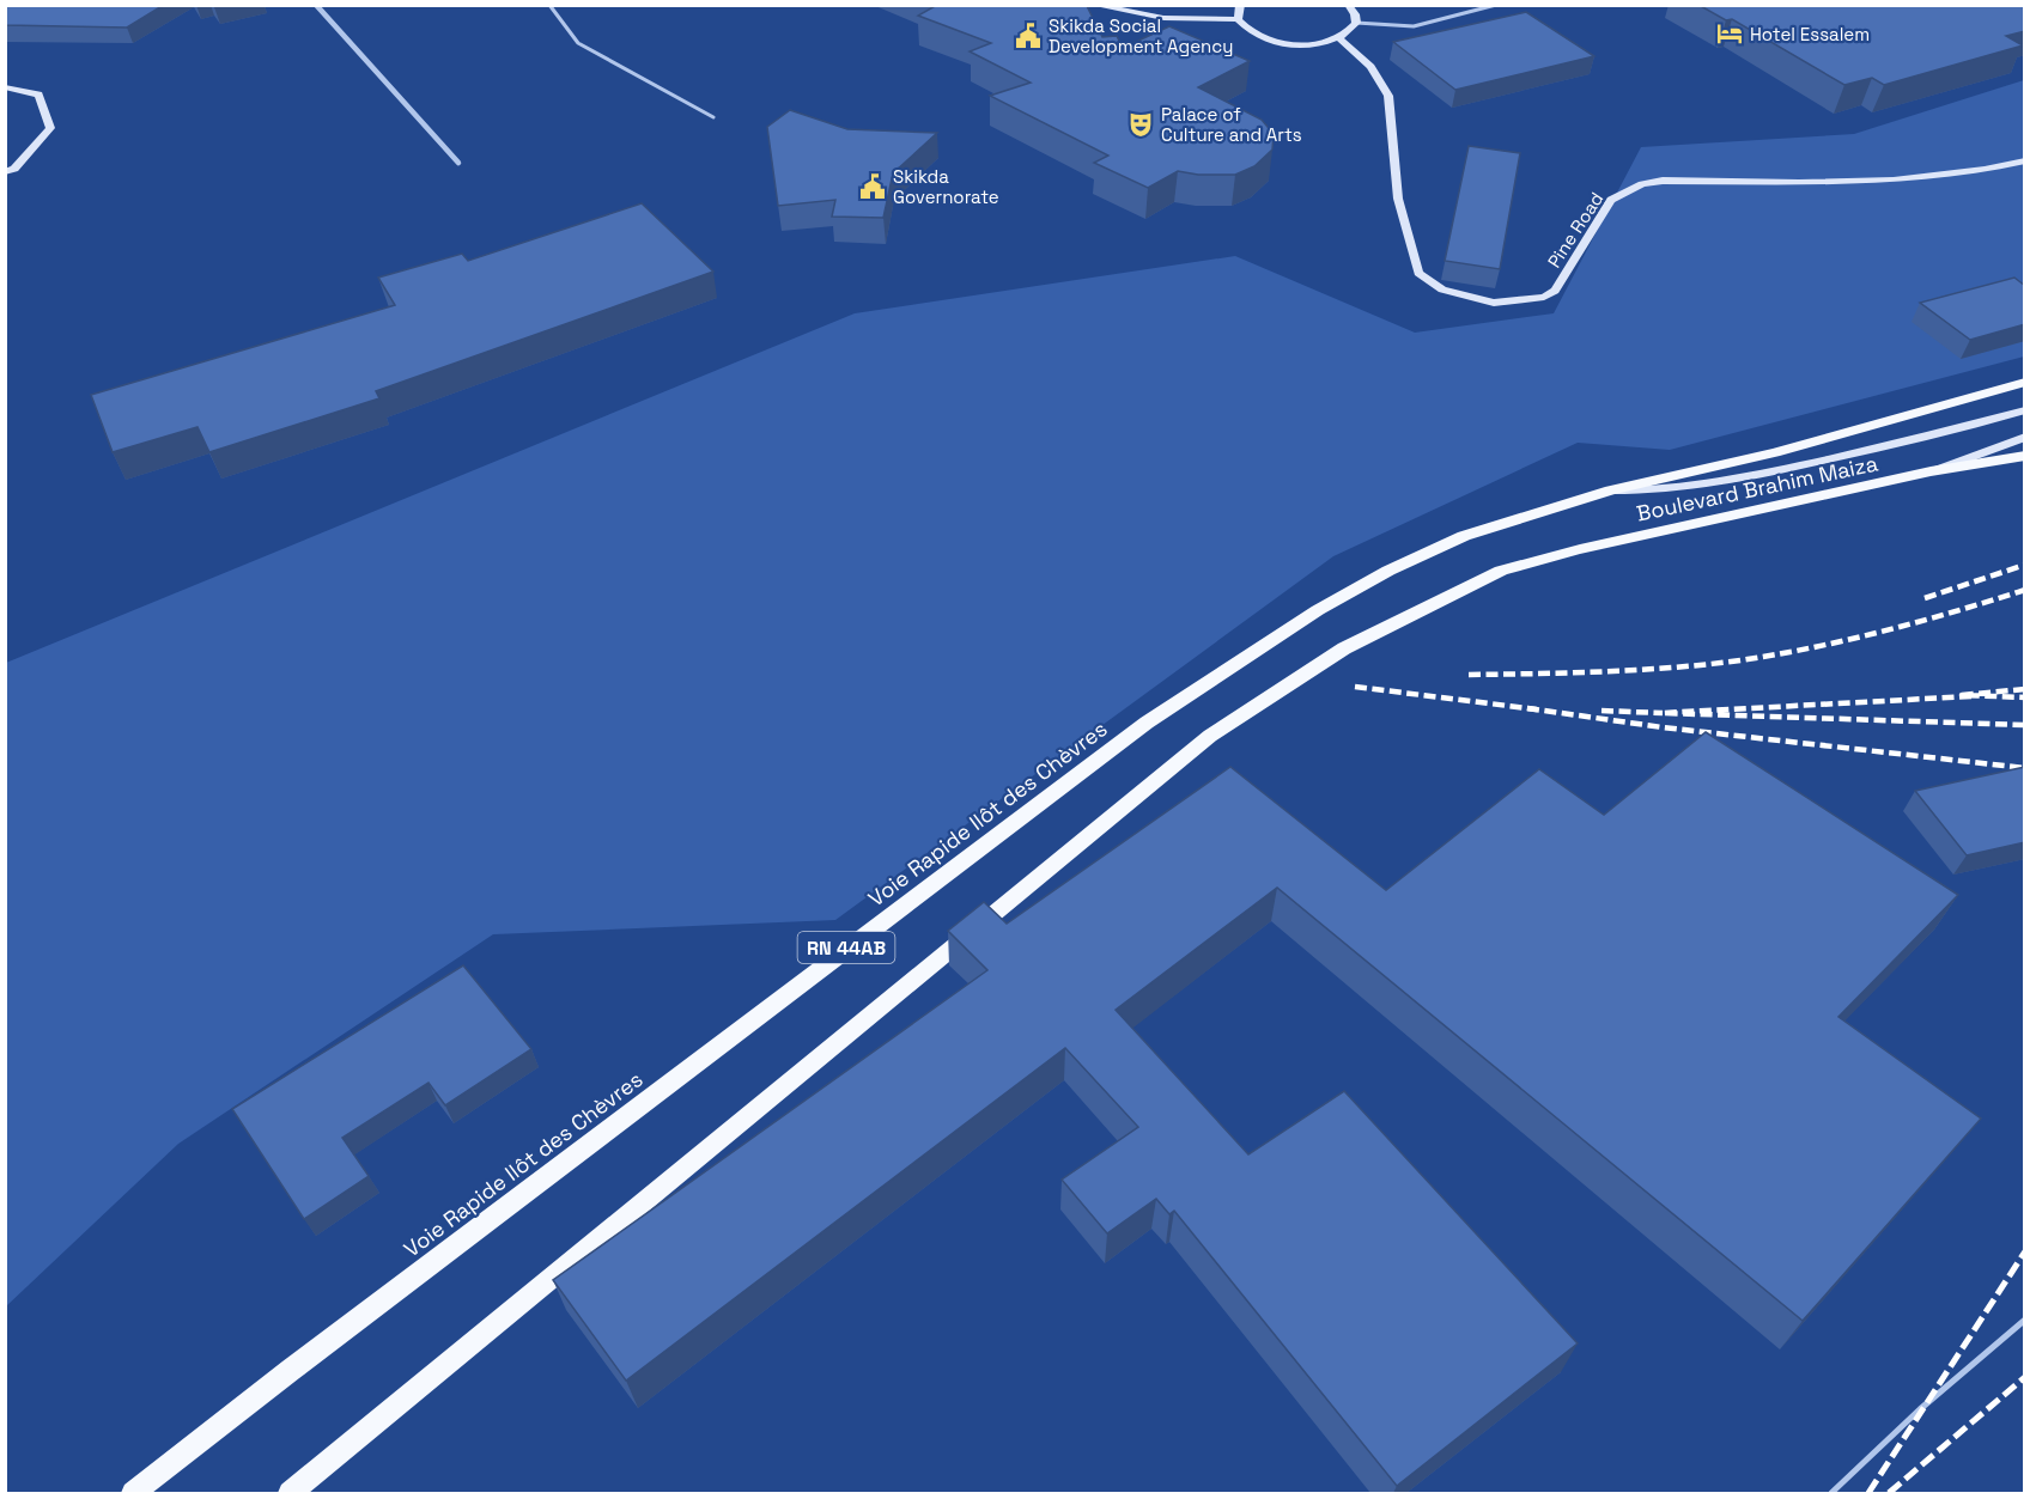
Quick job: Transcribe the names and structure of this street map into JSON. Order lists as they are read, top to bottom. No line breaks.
{"streets":{"main road":["Boulevard Brahim Maiza","Voie Rapide Ilôt des Chèvres","RN 44AB"],"street":["Pine Road"]},"crossings":[["Boulevard Brahim Maiza","Voie Rapide Ilôt des Chèvres"]],"places":{"hotel":["Hotel Essalem"],"public building":["Skikda Social Development Agency","Skikda Governorate"],"theatre":["Palace of Culture and Arts"]}}
